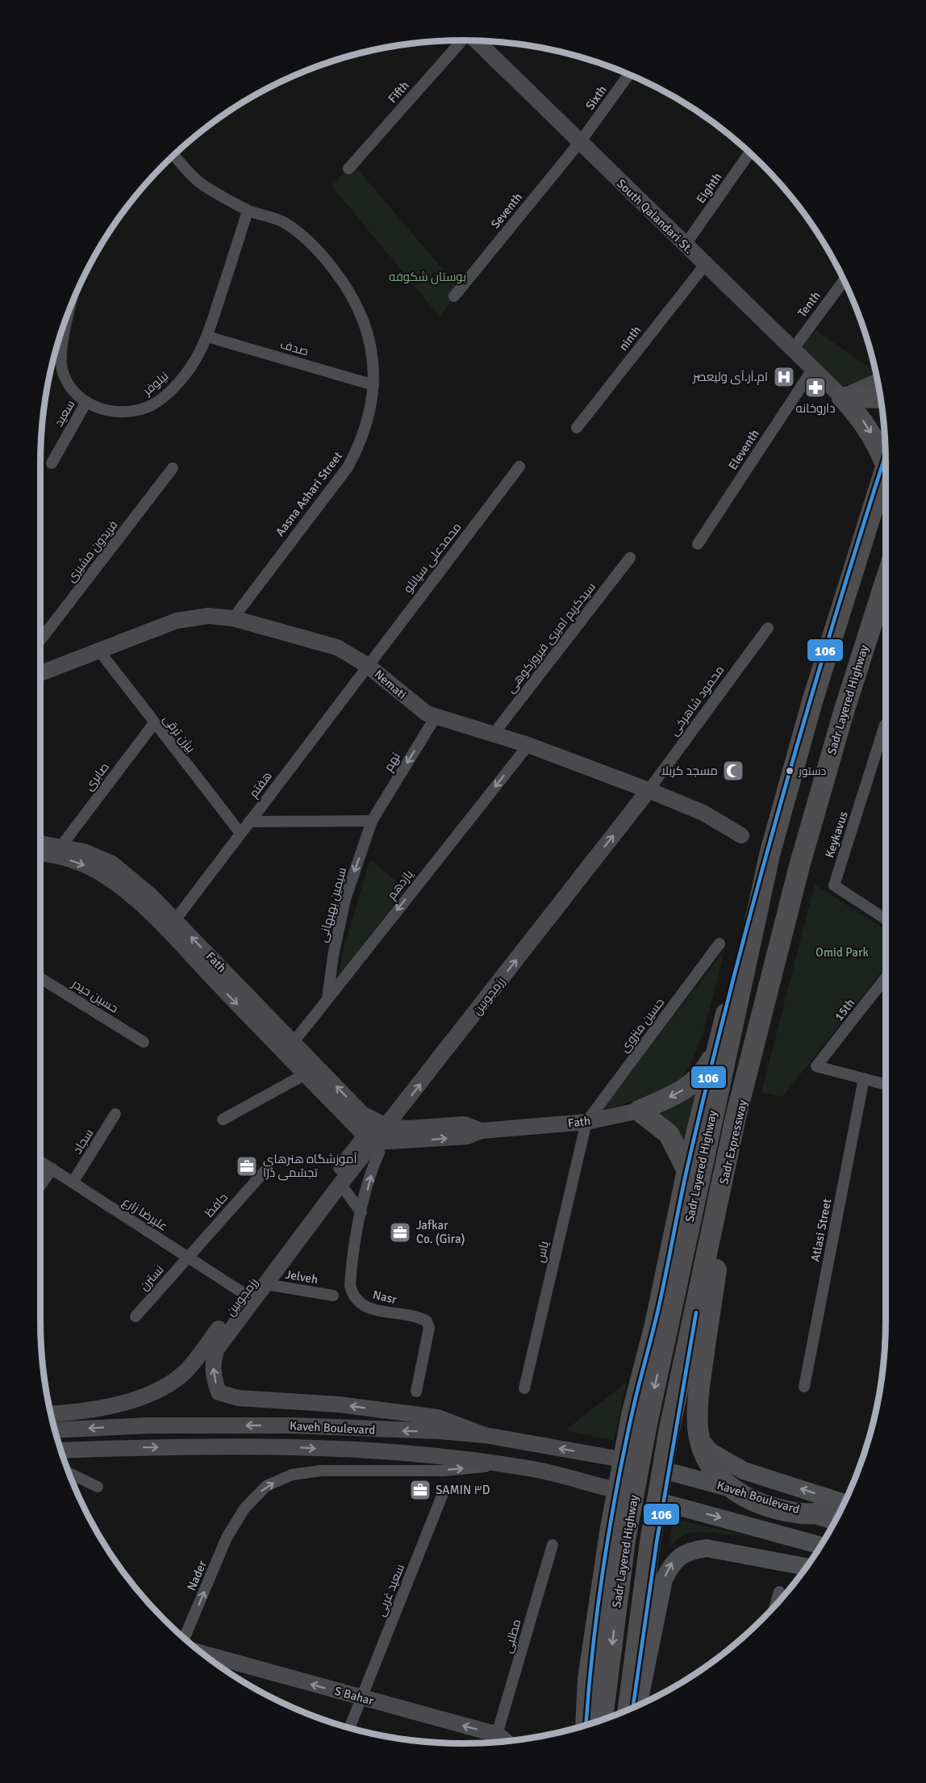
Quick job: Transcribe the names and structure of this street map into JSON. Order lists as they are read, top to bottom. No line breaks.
{"streets":{"highway":["Sadr Layered Highway","Sadr Expressway"],"main road":["Kaveh Boulevard"],"street":["Fifth","Sixth","Eighth","Seventh","South Qalandari St.","Tenth","ninth","صدف","نیلوفر","سعید","Eleventh","Aasna Ashari Street","فریدون مشیری","محمدعلی سپانلو","سیدکریم امیری فیروزکوهی","Nemati","محمود شاهرخی","بیژن ترقی","نهم","صابری","هفتم","Keykavus","یازدهم","سیمین بهبهانی","Fath","حسین حیدر","رزمجوبین","15th","حسین منزوی","سجاد","حافظ","علیرضا زارع","Atlasi Street","یاس","Jelveh","نسترن","Nasr","Nader","سعید غربی","مطلبی","S Bahar"]},"crossings":[["Sixth","Seventh"],["Sixth","South Qalandari St."],["Eighth","South Qalandari St."],["Seventh","South Qalandari St."],["South Qalandari St.","Tenth"],["South Qalandari St.","ninth"],["South Qalandari St.","Eleventh"],["صدف","نیلوفر"],["صدف","Aasna Ashari Street"],["نیلوفر","سعید"],["نیلوفر","Aasna Ashari Street"],["Aasna Ashari Street","Nemati"],["محمدعلی سپانلو","Nemati"],["محمدعلی سپانلو","هفتم"],["سیدکریم امیری فیروزکوهی","Nemati"],["Nemati","محمود شاهرخی"],["Nemati","بیژن ترقی"],["Nemati","نهم"],["Nemati","هفتم"],["Nemati","یازدهم"],["Nemati","رزمجوبین"],["محمود شاهرخی","رزمجوبین"],["بیژن ترقی","صابری"],["بیژن ترقی","هفتم"],["نهم","سیمین بهبهانی"],["صابری","Fath"],["هفتم","Fath"],["یازدهم","سیمین بهبهانی"],["یازدهم","Fath"],["Fath","رزمجوبین"],["Fath","حسین منزوی"],["Fath","یاس"],["Fath","Nasr"],["رزمجوبین","علیرضا زارع"],["رزمجوبین","Jelveh"],["رزمجوبین","Nasr"],["رزمجوبین","Kaveh Boulevard"],["15th","Atlasi Street"],["حسین منزوی","یاس"],["سجاد","علیرضا زارع"],["حافظ","علیرضا زارع"],["حافظ","نسترن"],["علیرضا زارع","نسترن"],["Kaveh Boulevard","Nader"],["سعید غربی","S Bahar"],["مطلبی","S Bahar"]],"one_way":["نهم","یازدهم","سیمین بهبهانی","Nader","S Bahar"],"parks":["بوستان شکوفه","Omid Park"],"places":{"hospital":["ام.آر.آی ولیعصر"],"pharmacy":["داروخانه"],"mosque":["مسجد کربلا"],"other":["دستور"],"office":["آموزشگاه هنرهای تجسّمی دُرّا","Jafkar Co. (Gira)","SAMIN ۳D"]},"lines":["transit line 106"]}
